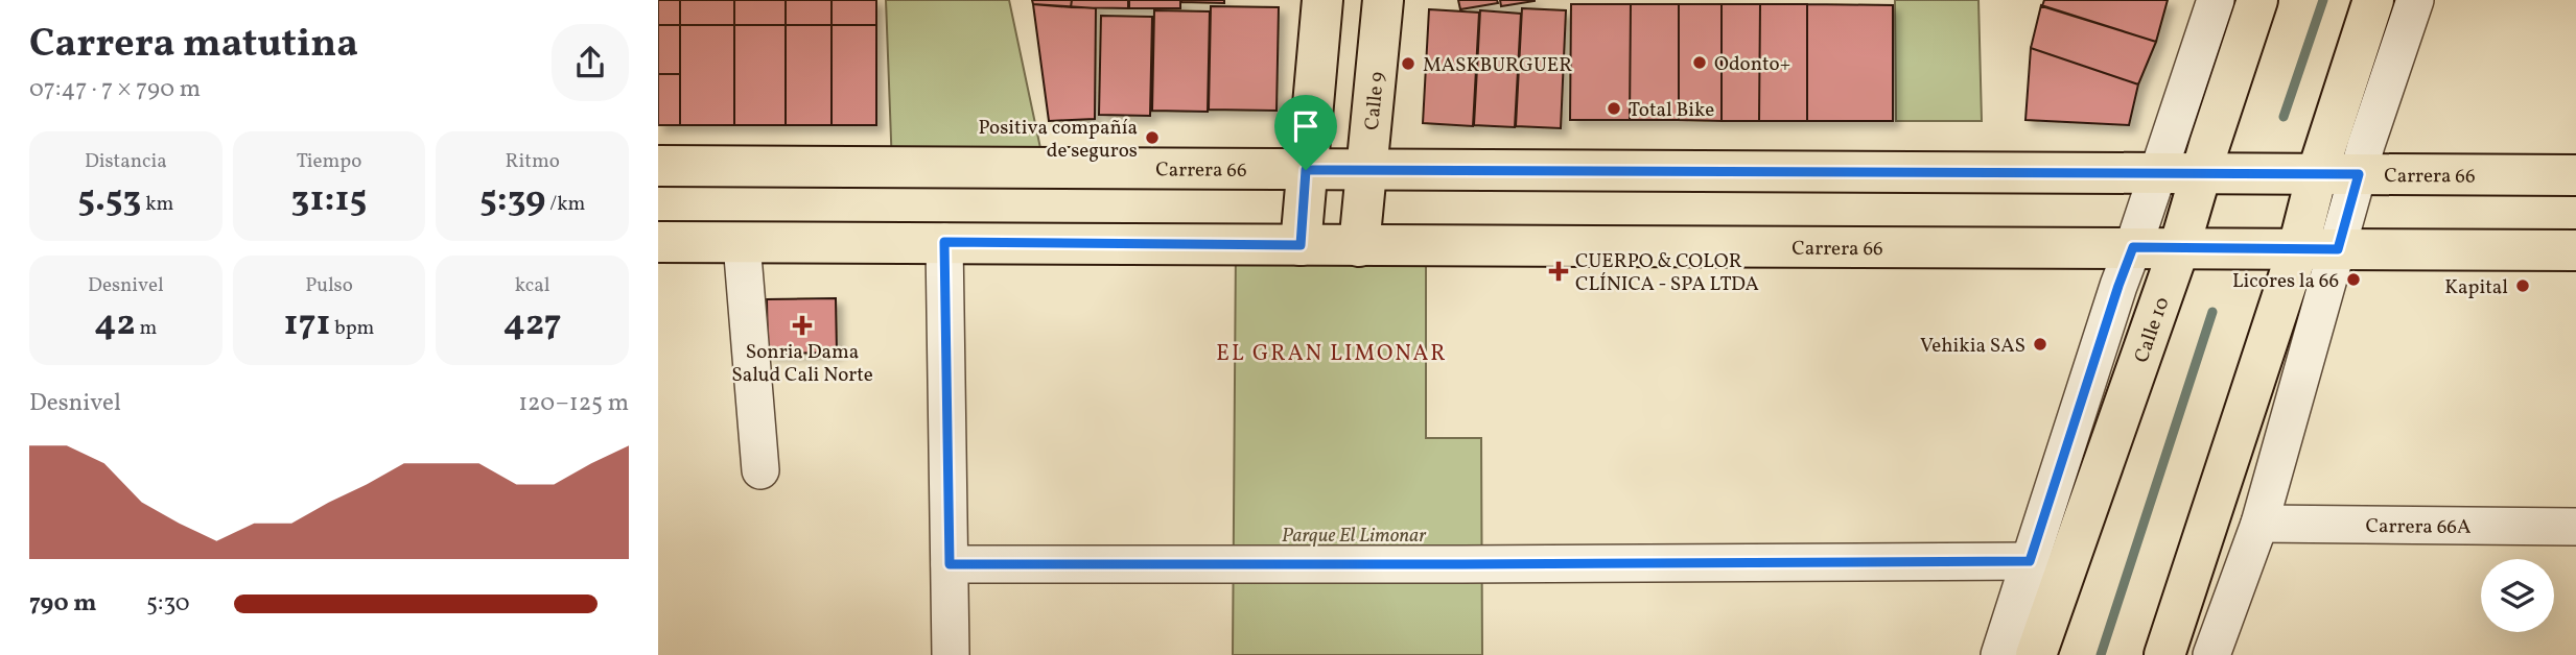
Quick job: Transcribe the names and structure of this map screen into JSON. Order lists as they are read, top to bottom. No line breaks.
{"streets":{"main road":["Calle 9","Carrera 66","Calle 10"],"street":["Carrera 66A"]},"crossings":[["Calle 9","Carrera 66"],["Carrera 66","Calle 10"]],"districts":["EL GRAN LIMONAR"],"parks":["Parque El Limonar"],"places":{"other":["Odonto+","MASKBURGUER","Total Bike","Positiva compañía de seguros","Licores la 66","Kapital","Vehikia SAS"],"health":["CUERPO & COLOR CLÍNICA - SPA LTDA","Sonria Dama Salud Cali Norte"]},"page":{"heading":["Carrera matutina","07:47 · 7 × 790 m"],"stats":[["Distancia","5.53 km"],["Tiempo","31:15"],["Ritmo","5:39 /km"],["Desnivel","42 m"],["Pulso","171 bpm"],["kcal","427"]],"chart":["Desnivel","120–125 m"],"list":[{"name":"790 m","note":"5:30"}]}}
